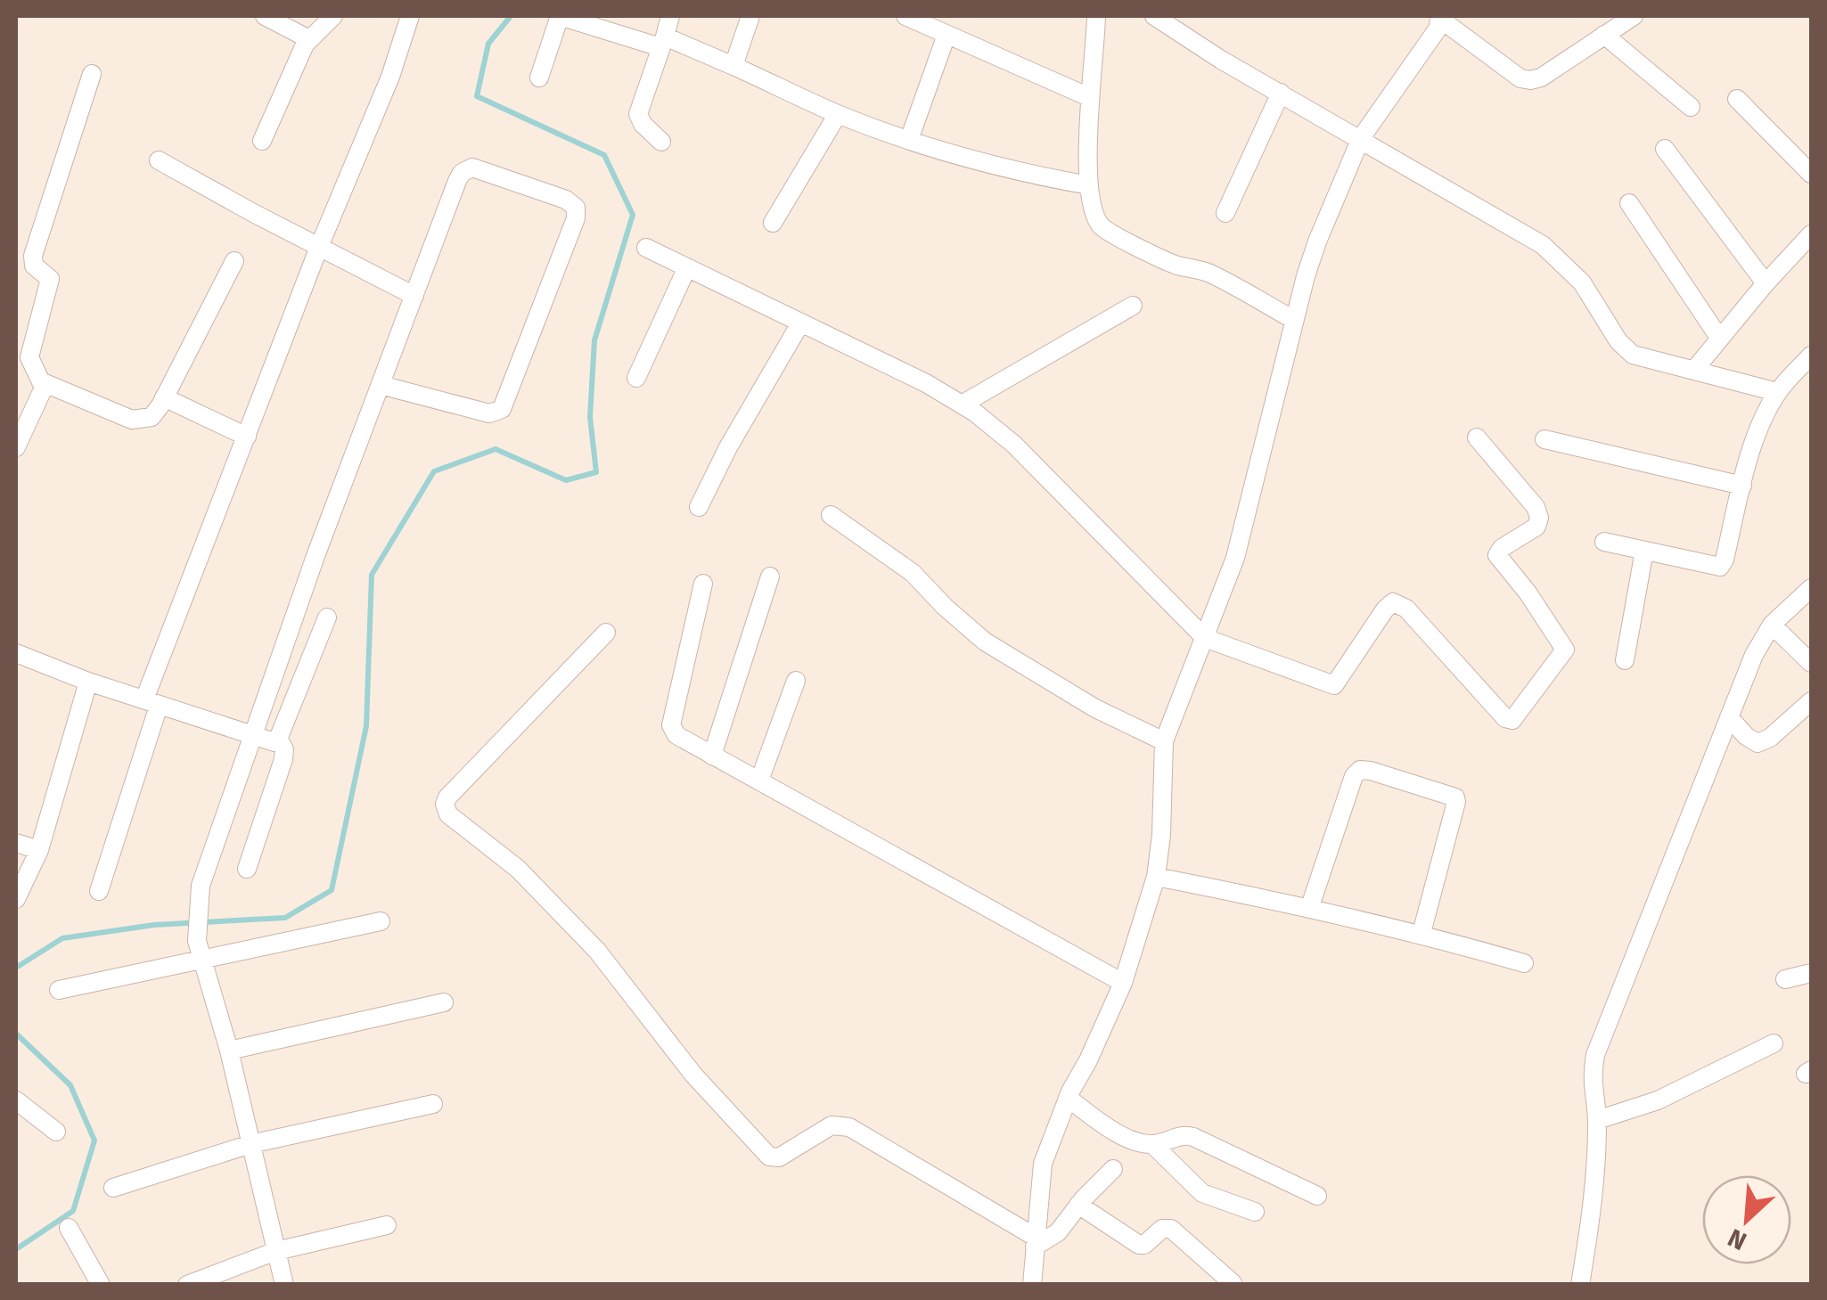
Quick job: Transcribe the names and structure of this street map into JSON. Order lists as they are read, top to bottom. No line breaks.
{"north":"bottom left"}
